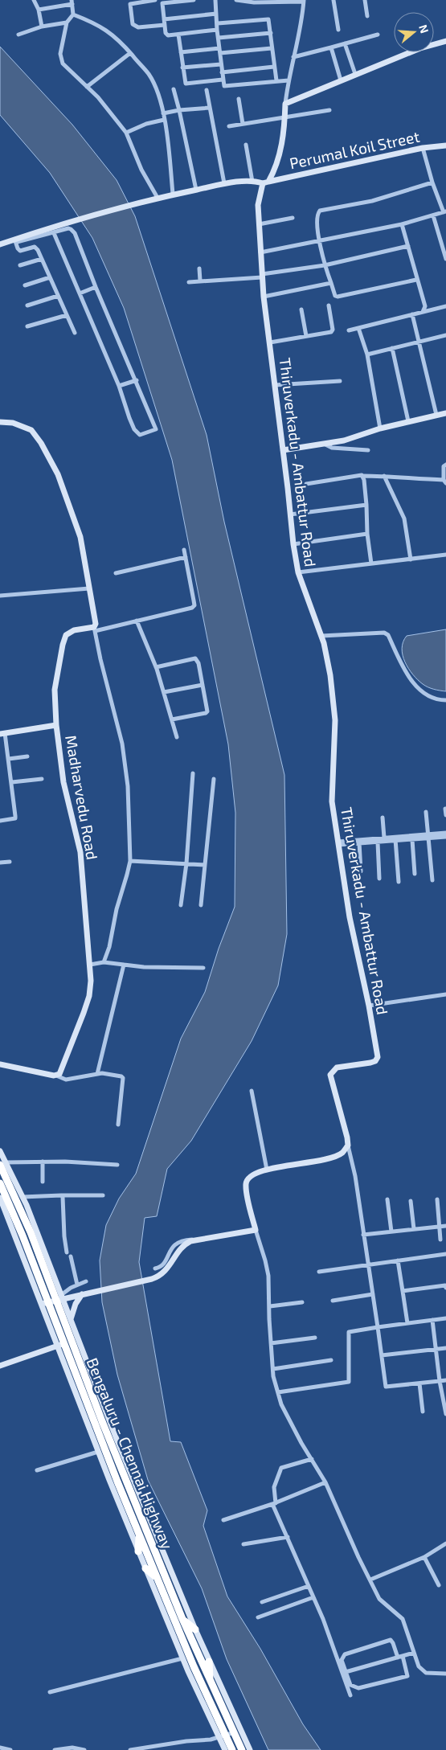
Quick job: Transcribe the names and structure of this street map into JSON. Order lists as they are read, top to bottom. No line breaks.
{"streets":{"highway":["Bengaluru - Chennai Highway"],"street":["Perumal Koil Street","Thiruverkadu - Ambattur Road","Madharvedu Road"]},"crossings":[["Perumal Koil Street","Thiruverkadu - Ambattur Road"]],"north":"right"}
